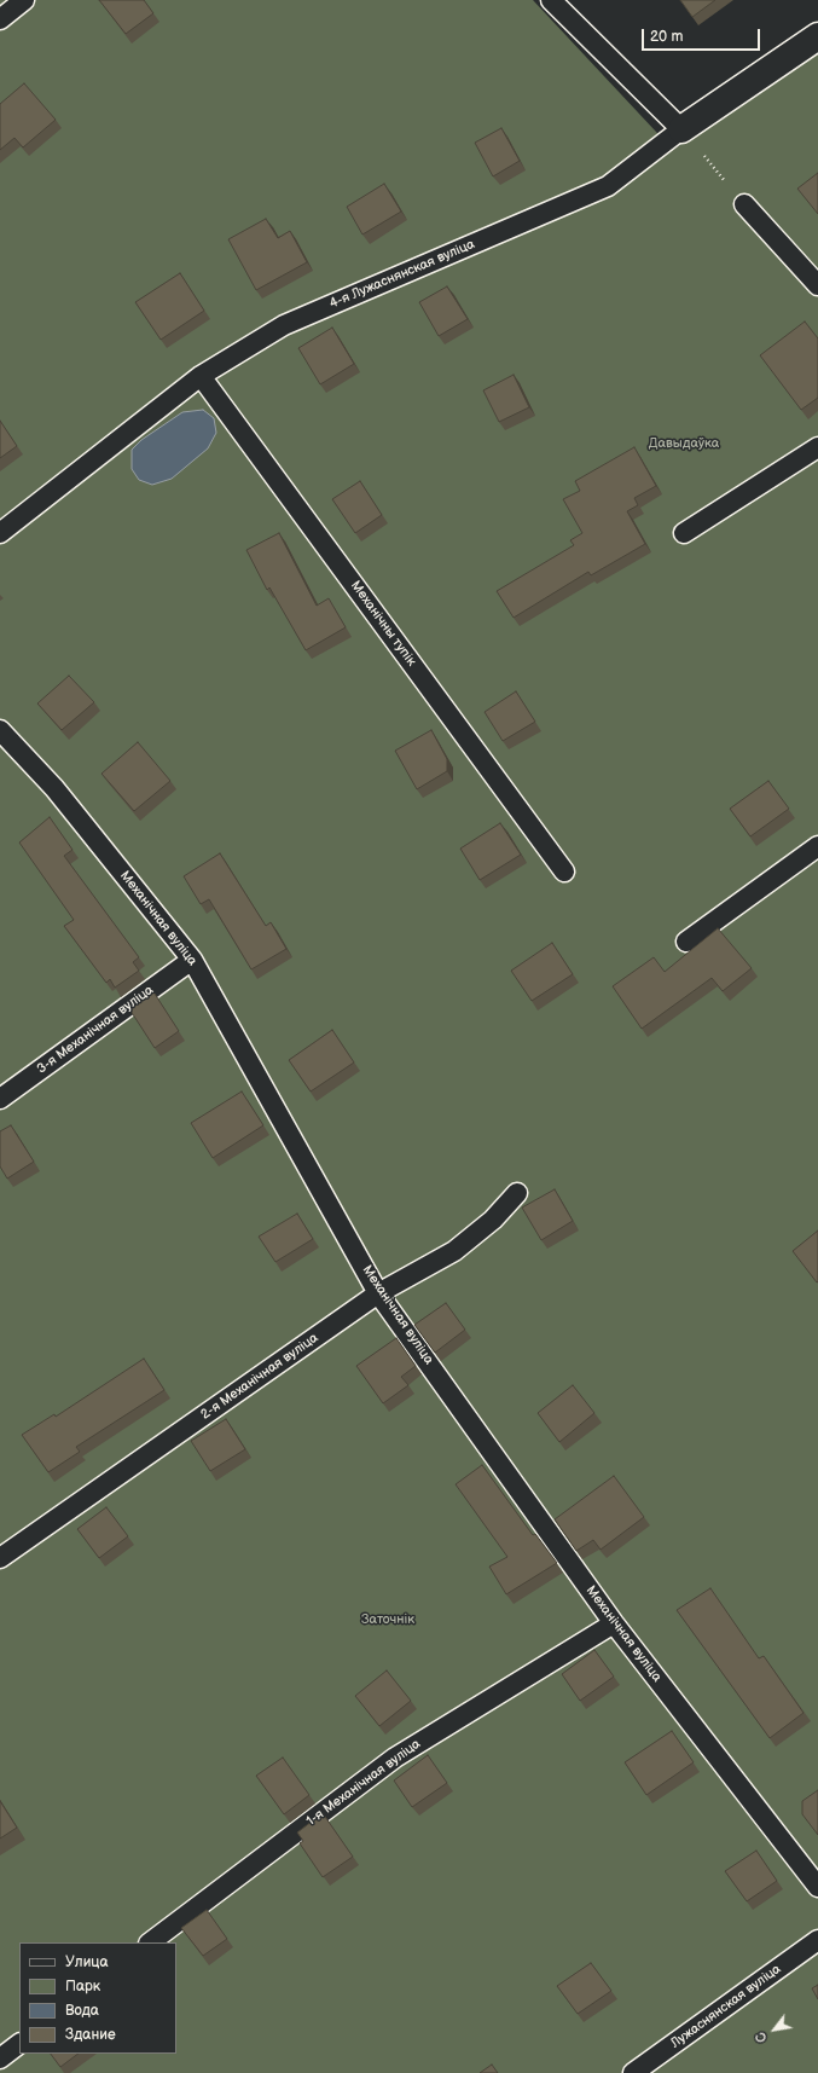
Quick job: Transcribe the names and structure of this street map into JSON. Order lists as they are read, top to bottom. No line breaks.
{"streets":{"street":["4-я Лужаснянская вуліца"],"lane":["Механічны тупік","Механічная вуліца","3-я Механічная вуліца","2-я Механічная вуліца","1-я Механічная вуліца","Лужаснянская вуліца"]},"crossings":[["4-я Лужаснянская вуліца","Механічны тупік"],["Механічная вуліца","3-я Механічная вуліца"],["Механічная вуліца","2-я Механічная вуліца"],["Механічная вуліца","1-я Механічная вуліца"]],"parks":["Давыдаўка","Заточнік"],"legend":["Улица","Парк","Вода","Здание"],"scale_bar":"20 m","north":"bottom left"}
